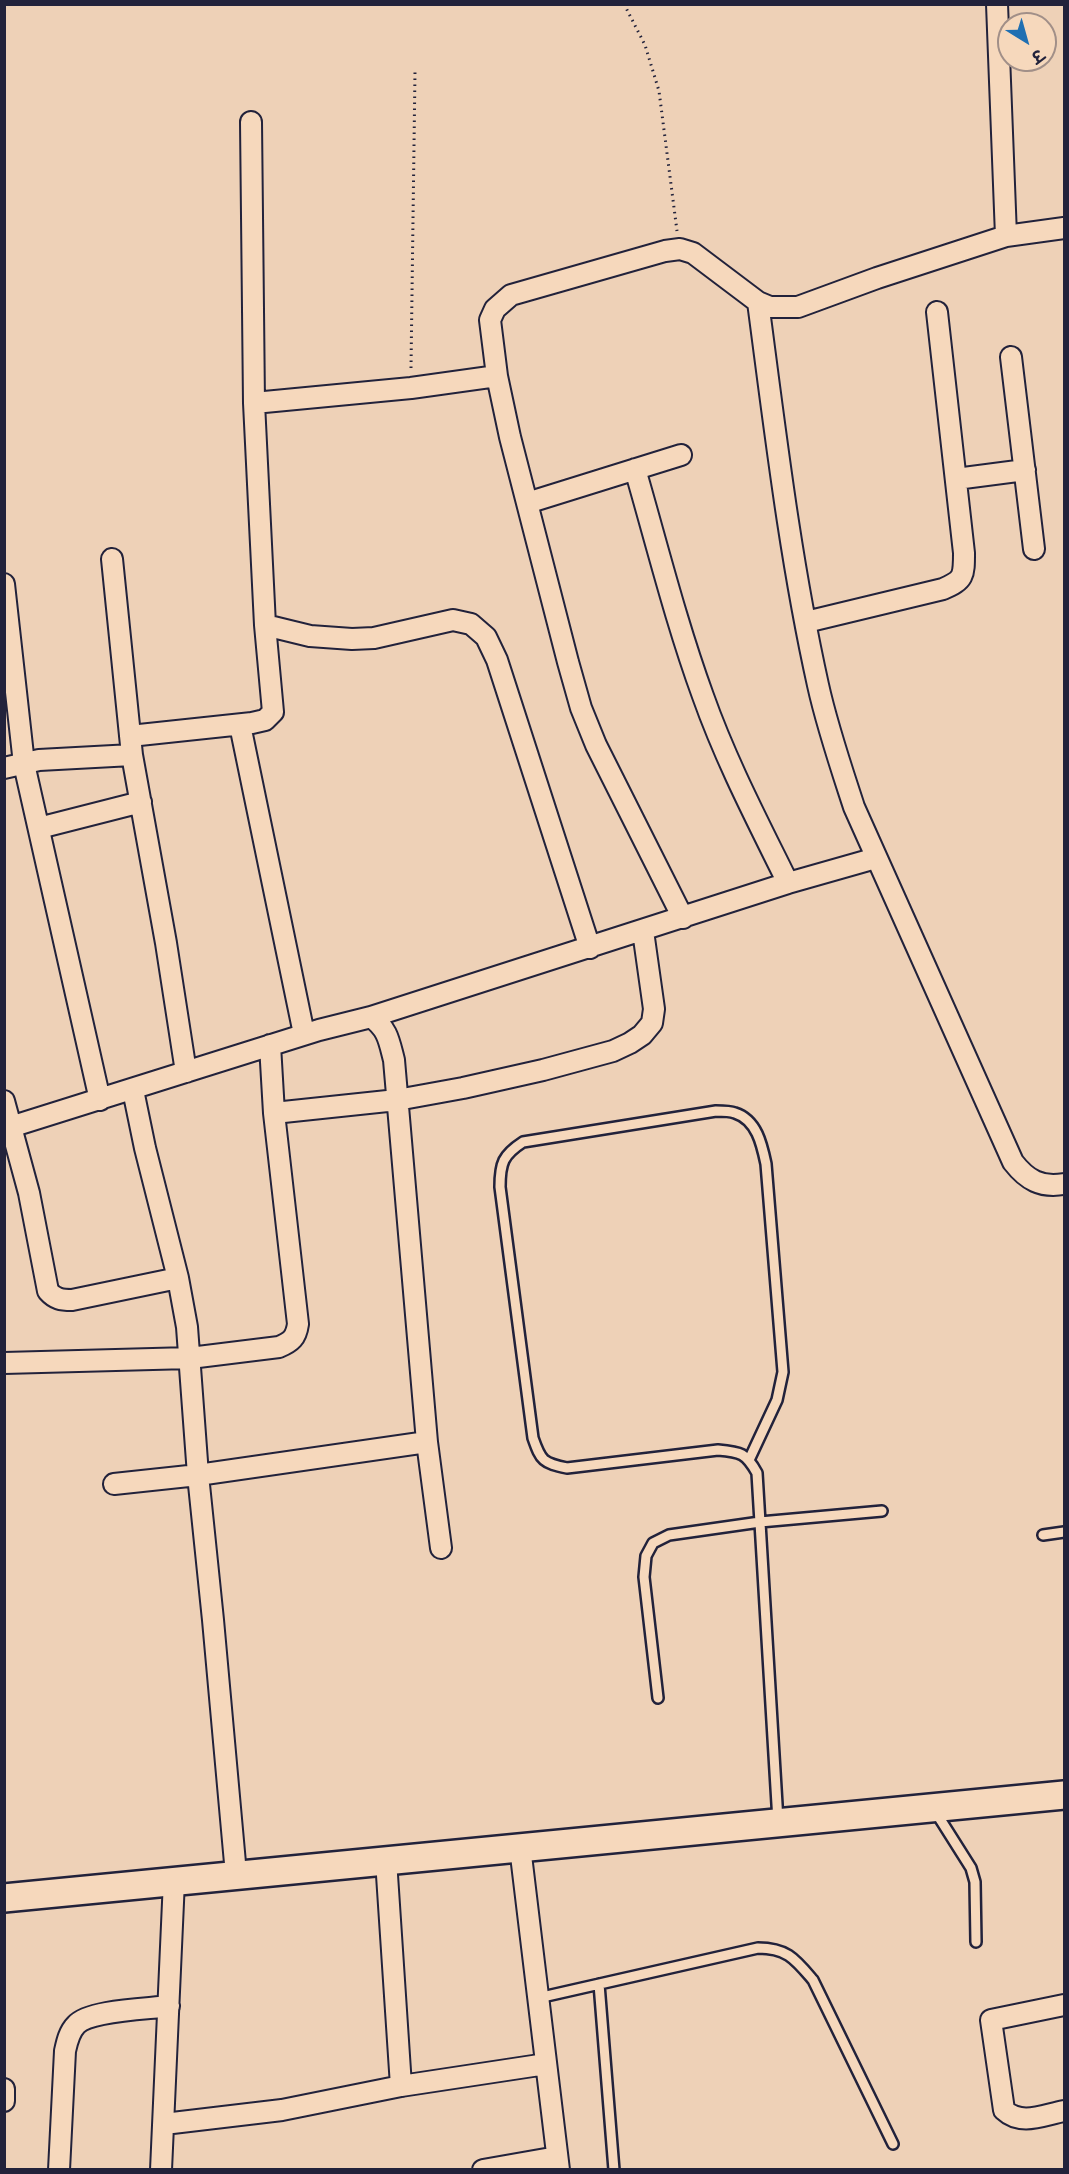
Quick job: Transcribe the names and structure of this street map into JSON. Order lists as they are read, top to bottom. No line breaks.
{"north":"bottom right"}
